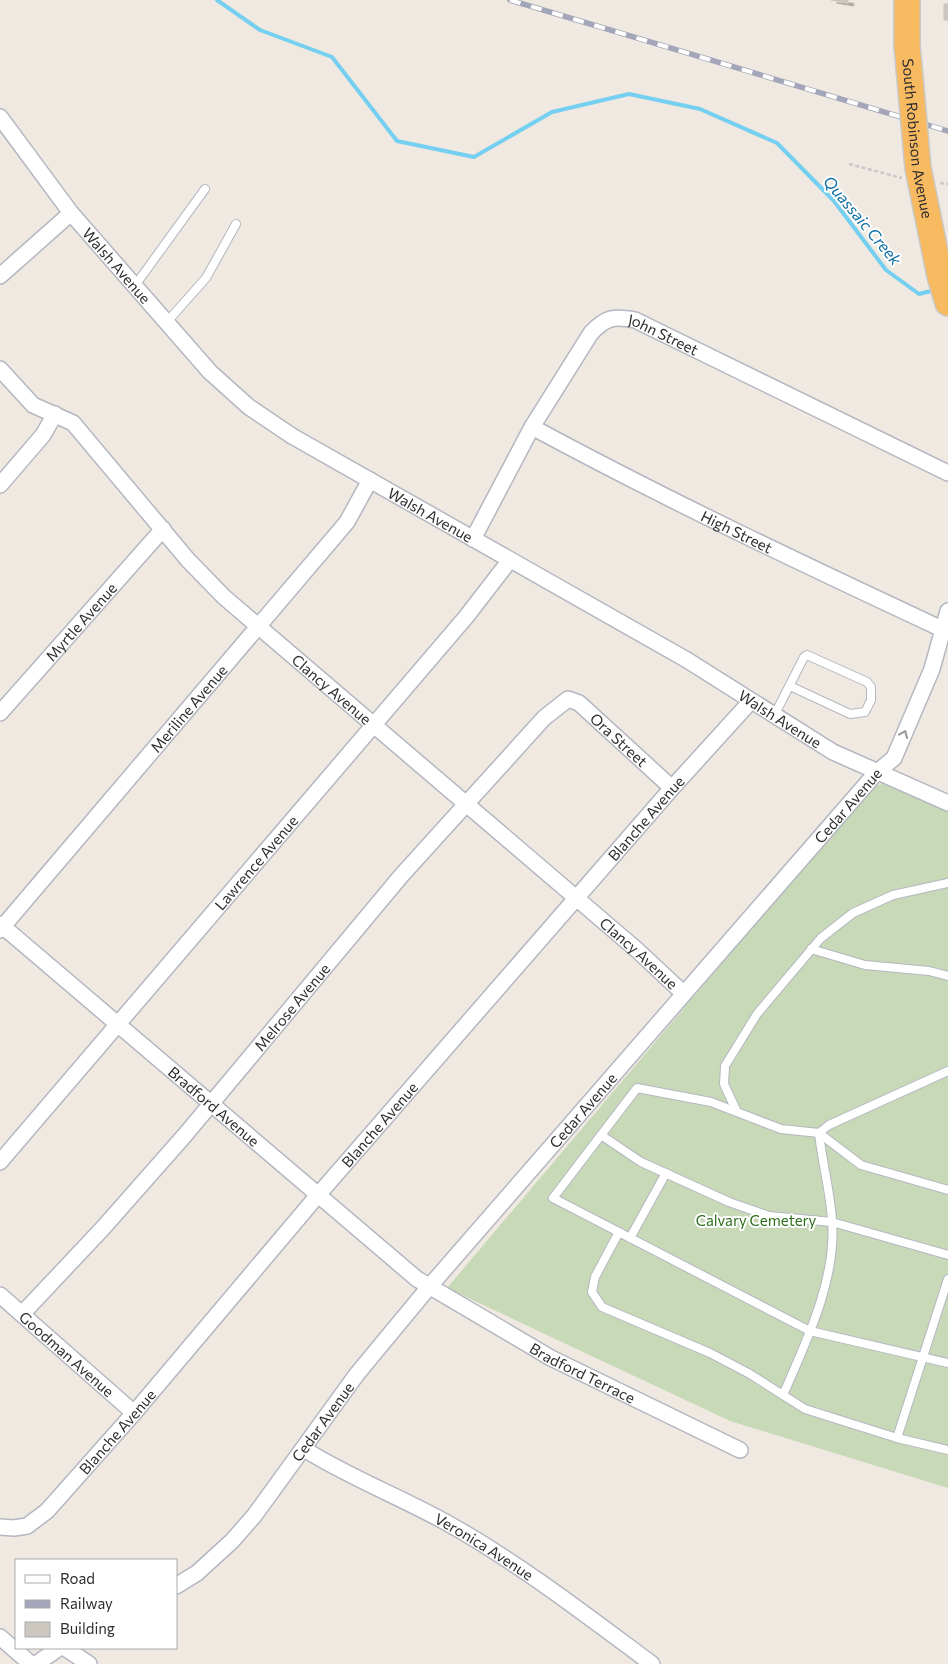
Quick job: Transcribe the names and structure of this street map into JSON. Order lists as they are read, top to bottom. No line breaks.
{"streets":{"highway":["South Robinson Avenue"],"street":["Walsh Avenue","John Street","High Street","Myrtle Avenue","Clancy Avenue","Meriline Avenue","Ora Street","Cedar Avenue","Blanche Avenue","Lawrence Avenue","Melrose Avenue","Bradford Avenue","Goodman Avenue","Bradford Terrace","Veronica Avenue"]},"crossings":[["Walsh Avenue","John Street"],["Walsh Avenue","Meriline Avenue"],["Walsh Avenue","Cedar Avenue"],["Walsh Avenue","Blanche Avenue"],["Walsh Avenue","Lawrence Avenue"],["John Street","High Street"],["High Street","Cedar Avenue"],["Myrtle Avenue","Clancy Avenue"],["Clancy Avenue","Meriline Avenue"],["Clancy Avenue","Cedar Avenue"],["Clancy Avenue","Blanche Avenue"],["Clancy Avenue","Lawrence Avenue"],["Clancy Avenue","Melrose Avenue"],["Meriline Avenue","Bradford Avenue"],["Ora Street","Blanche Avenue"],["Ora Street","Melrose Avenue"],["Cedar Avenue","Bradford Avenue"],["Cedar Avenue","Bradford Terrace"],["Cedar Avenue","Veronica Avenue"],["Blanche Avenue","Bradford Avenue"],["Blanche Avenue","Goodman Avenue"],["Lawrence Avenue","Bradford Avenue"],["Melrose Avenue","Bradford Avenue"],["Melrose Avenue","Goodman Avenue"],["Bradford Avenue","Bradford Terrace"]],"water":["Quassaic Creek"],"parks":["Calvary Cemetery"],"legend":["Road","Railway","Building"]}
